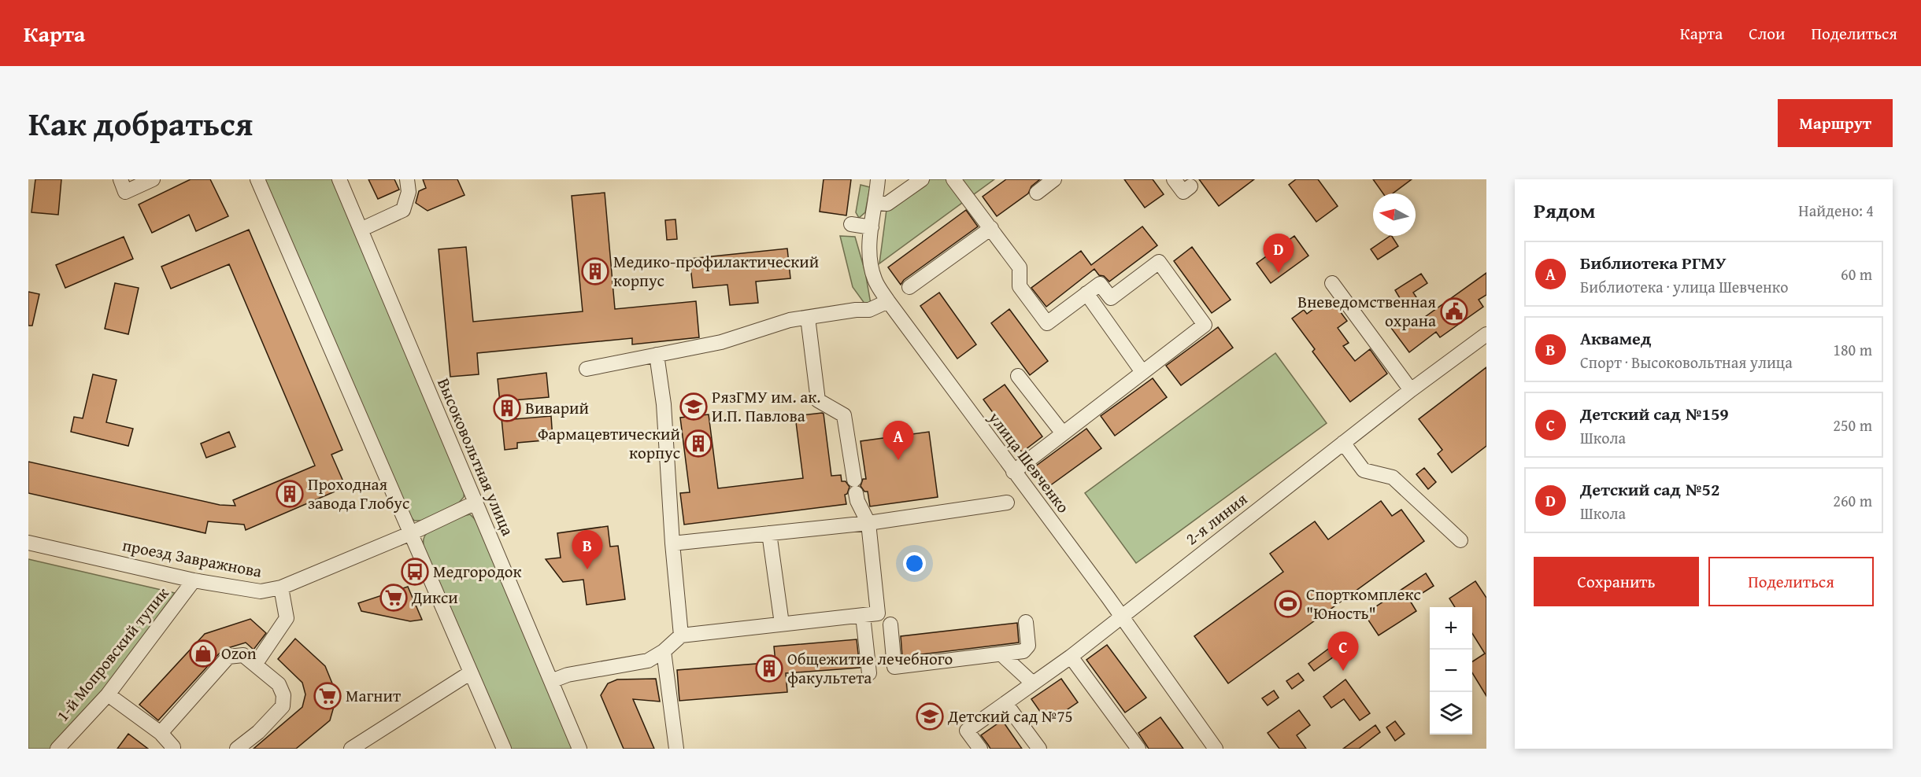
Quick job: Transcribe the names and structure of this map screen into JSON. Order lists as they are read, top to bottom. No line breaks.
{"streets":{"street":["Высоковольтная улица","улица Шевченко","2-я линия","проезд Завражнова","1-й Мопровский тупик"]},"crossings":[["Высоковольтная улица","проезд Завражнова"],["улица Шевченко","2-я линия"],["проезд Завражнова","1-й Мопровский тупик"]],"places":{"building":["Медико-профилактический корпус","Виварий","Фармацевтический корпус","Проходная завода Глобус","Общежитие лечебного факультета"],"public building":["Вневедомственная охрана"],"school or university":["РязГМУ им. ак. И.П. Павлова","Детский сад №75"],"bus stop":["Медгородок"],"supermarket":["Дикси","Магнит"],"sports":["Спорткомплекс \"Юность\""],"shop":["Ozon"]},"north":"left","page":{"header":"Карта","nav":["Карта","Слои","Поделиться"],"title":"Как добраться","buttons":["Маршрут",["Сохранить","Поделиться"]],"heading":["Рядом","Найдено: 4"],"pins":["D","A","B","C"],"list":[{"mark":"A","name":"Библиотека РГМУ","note":"Библиотека · улица Шевченко","value":"60 m"},{"mark":"B","name":"Аквамед","note":"Спорт · Высоковольтная улица","value":"180 m"},{"mark":"C","name":"Детский сад №159","note":"Школа","value":"250 m"},{"mark":"D","name":"Детский сад №52","note":"Школа","value":"260 m"}],"map_buttons":["+","−"]}}
